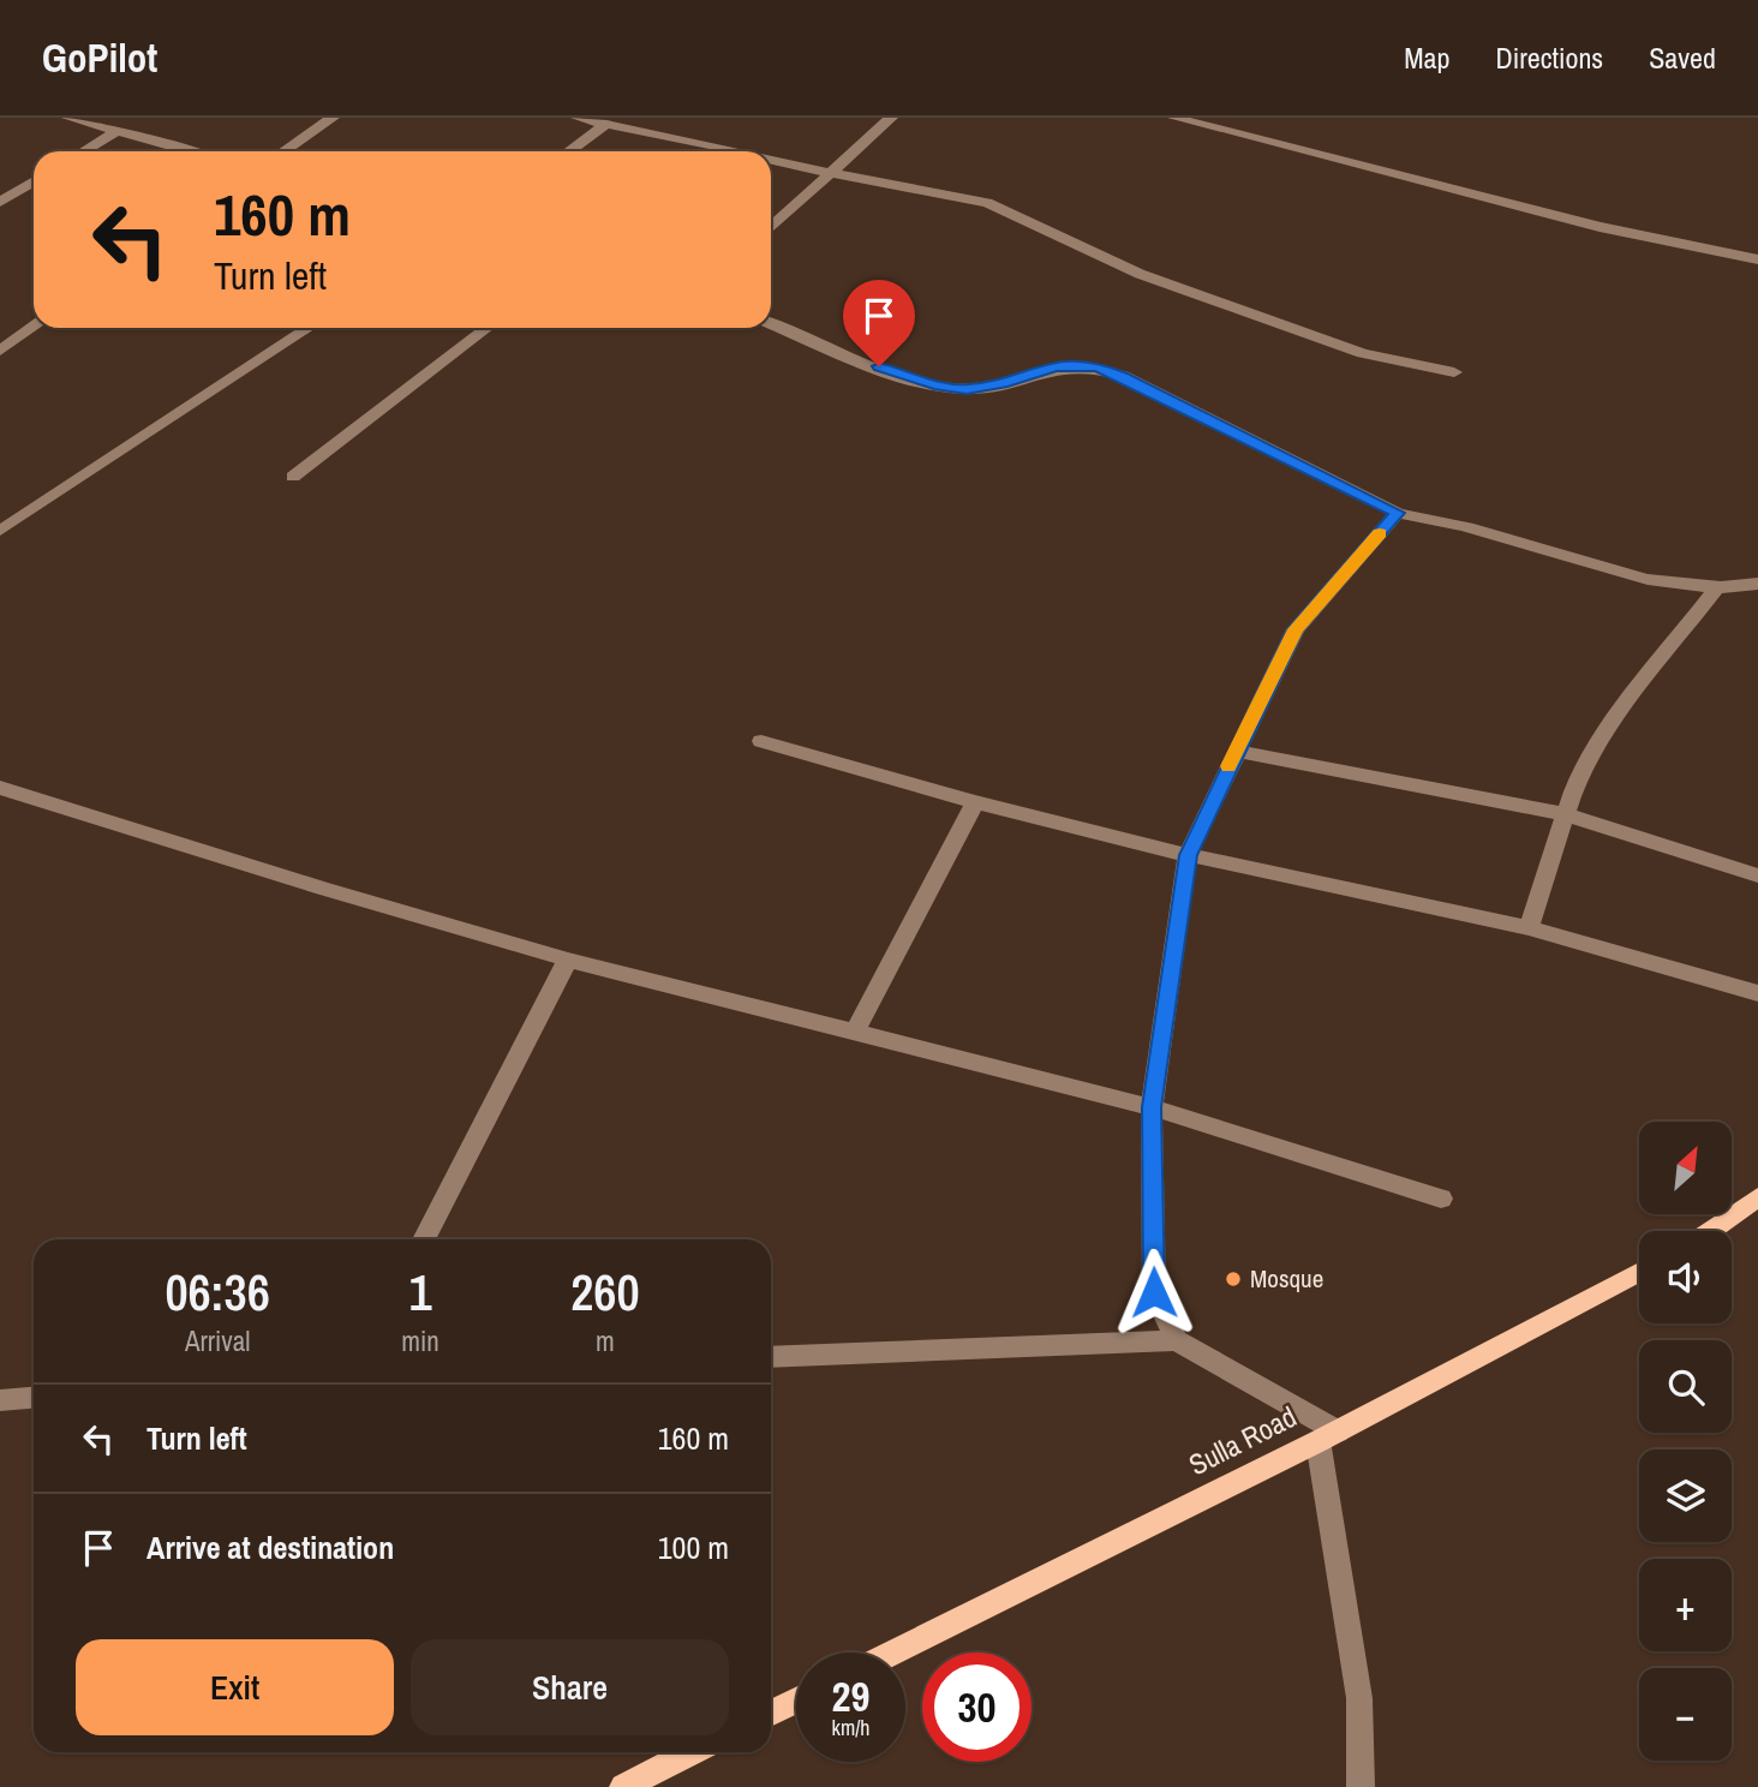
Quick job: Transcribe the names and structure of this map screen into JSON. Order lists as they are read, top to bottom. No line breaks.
{"streets":{"main road":["Sulla Road"]},"places":["Mosque"],"north":"top right","page":{"header":"GoPilot","nav":["Map","Directions","Saved"],"turn":["160 m","Turn left"],"map_buttons":["+","−"],"eta":["06:36","Arrival","1","min","260","m"],"list":[{"name":"Turn left","value":"160 m"},{"name":"Arrive at destination","value":"100 m"}],"buttons":["Exit","Share"],"speed":"29 km/h","limit":"30"}}
